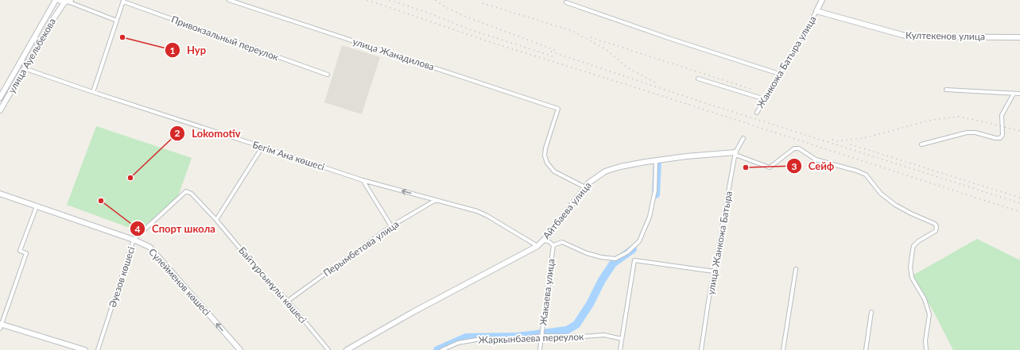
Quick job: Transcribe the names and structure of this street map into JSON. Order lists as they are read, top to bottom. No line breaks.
{"streets":{"street":["Култекенов улица","Привокзальный переулок","улица Жанадилова","улица Ауельбекова","Жанкожа Батыра улица","Бегім Ана көшесі","Айтбаева улица","улица Жанкожа Батыра","Перымбетова улица","Әуезов көшесі","Сүлейменов көшесі","Байтұрсынұлы көшесі","Жакаева улица","Жаркынбаева переулок"]},"crossings":[["Култекенов улица","Жанкожа Батыра улица"],["улица Жанадилова","Айтбаева улица"],["улица Ауельбекова","Бегім Ана көшесі"],["Бегім Ана көшесі","Айтбаева улица"],["Бегім Ана көшесі","Перымбетова улица"],["Айтбаева улица","улица Жанкожа Батыра"],["Айтбаева улица","Жакаева улица"],["Перымбетова улица","Байтұрсынұлы көшесі"],["Әуезов көшесі","Сүлейменов көшесі"],["Әуезов көшесі","Байтұрсынұлы көшесі"],["Жакаева улица","Жаркынбаева переулок"]],"one_way":["Сүлейменов көшесі"],"places":["Нур","Сейф","Lokomotiv","Спорт школа"]}
